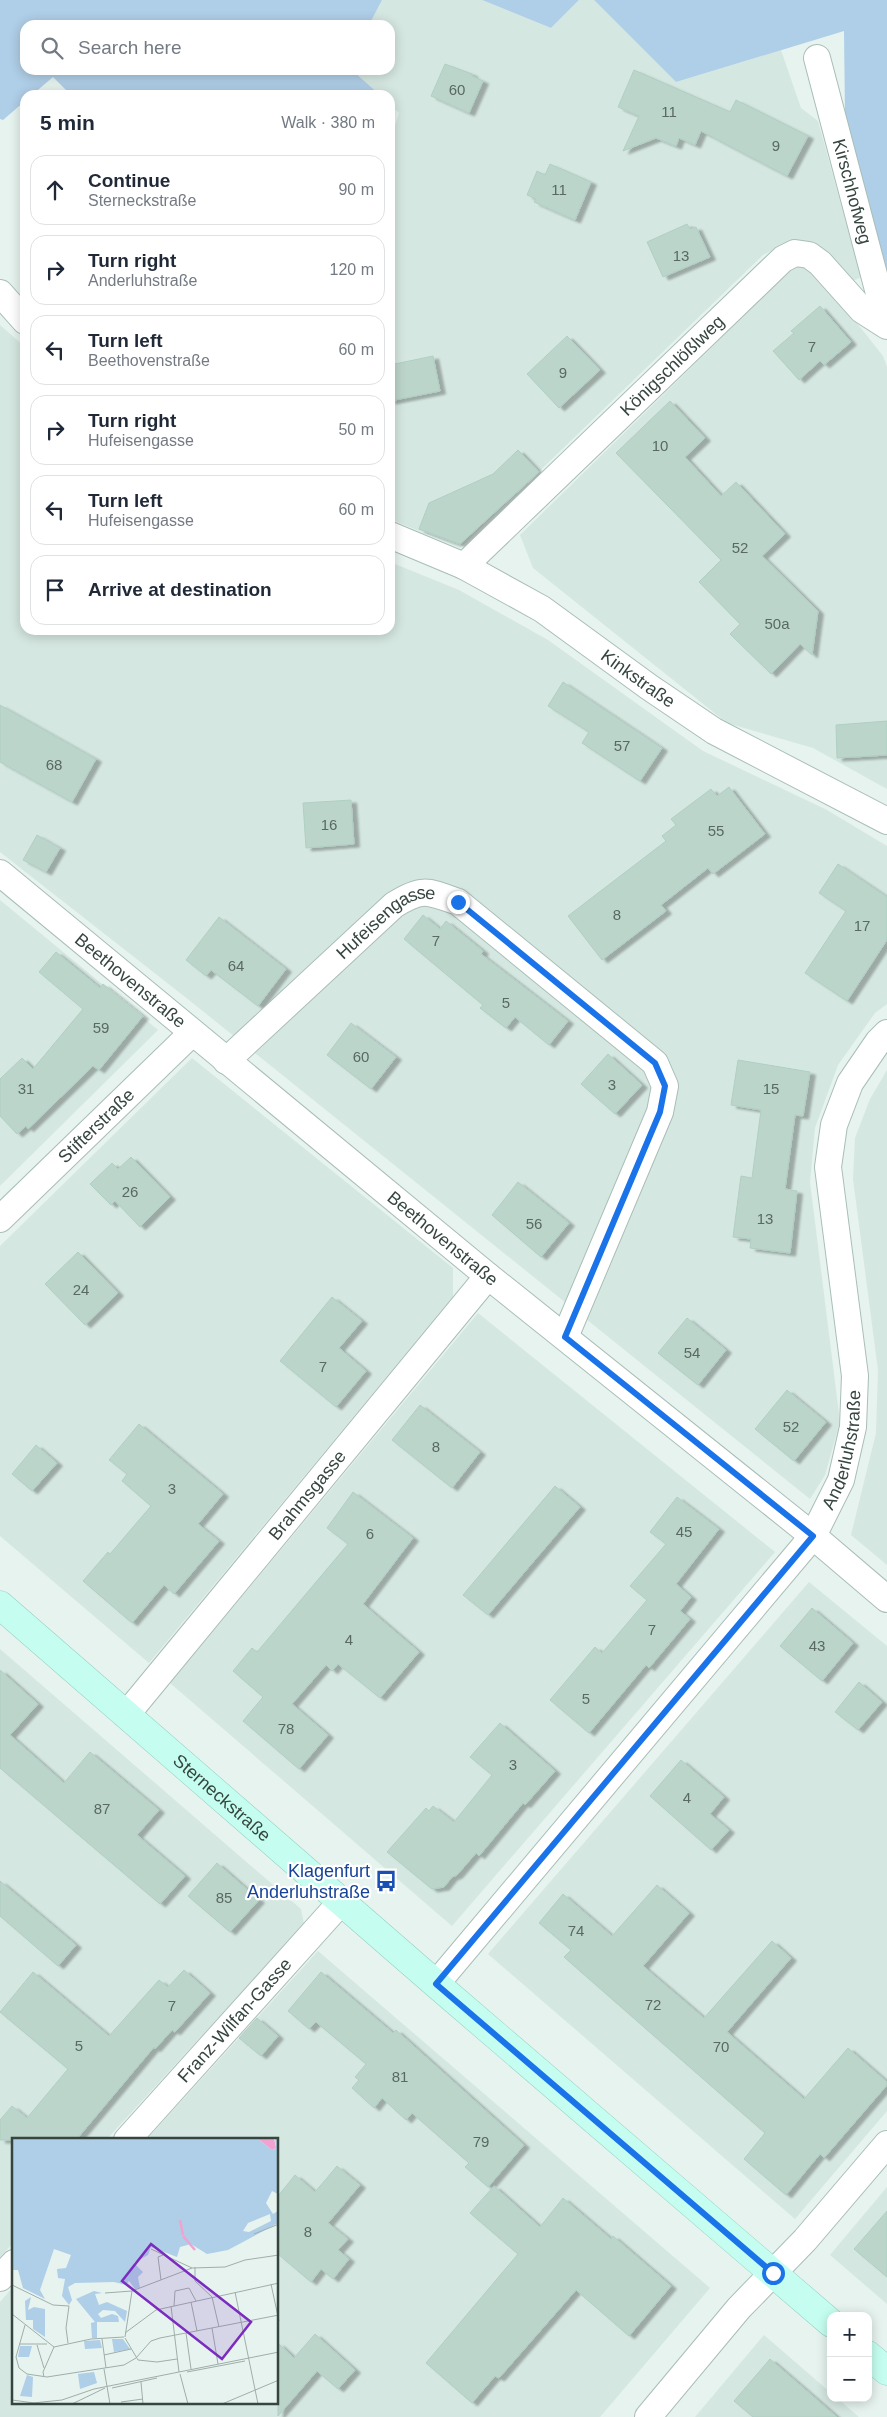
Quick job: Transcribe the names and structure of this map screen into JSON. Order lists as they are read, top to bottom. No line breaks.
{"streets":{"street":["Kirschhofweg","Königschlößlweg","Kinkstraße","Hufeisengasse","Beethovenstraße","Stifterstraße","Anderluhstraße","Brahmsgasse","Sterneckstraße","Franz-Wilfan-Gasse"]},"crossings":[["Kirschhofweg","Königschlößlweg"],["Königschlößlweg","Kinkstraße"],["Hufeisengasse","Beethovenstraße"],["Beethovenstraße","Stifterstraße"],["Beethovenstraße","Anderluhstraße"],["Beethovenstraße","Brahmsgasse"],["Anderluhstraße","Sterneckstraße"],["Brahmsgasse","Sterneckstraße"],["Sterneckstraße","Franz-Wilfan-Gasse"]],"places":{"bus stop":["Klagenfurt Anderluhstraße"]},"house_numbers":["60","11","9","11","13","7","9","10","52","50a","57","68","16","55","8","17","7","64","5","59","60","3","31","15","26","13","56","24","54","7","52","8","3","45","6","7","4","43","5","78","3","4","87","85","74","72","7","5","70","81","79","8"],"page":{"search":"Search here","heading":["5 min","Walk · 380 m"],"list":[["Continue","Sterneckstraße","90 m"],["Turn right","Anderluhstraße","120 m"],["Turn left","Beethovenstraße","60 m"],["Turn right","Hufeisengasse","50 m"],["Turn left","Hufeisengasse","60 m"],"Arrive at destination"],"map_buttons":["+","−"]}}
